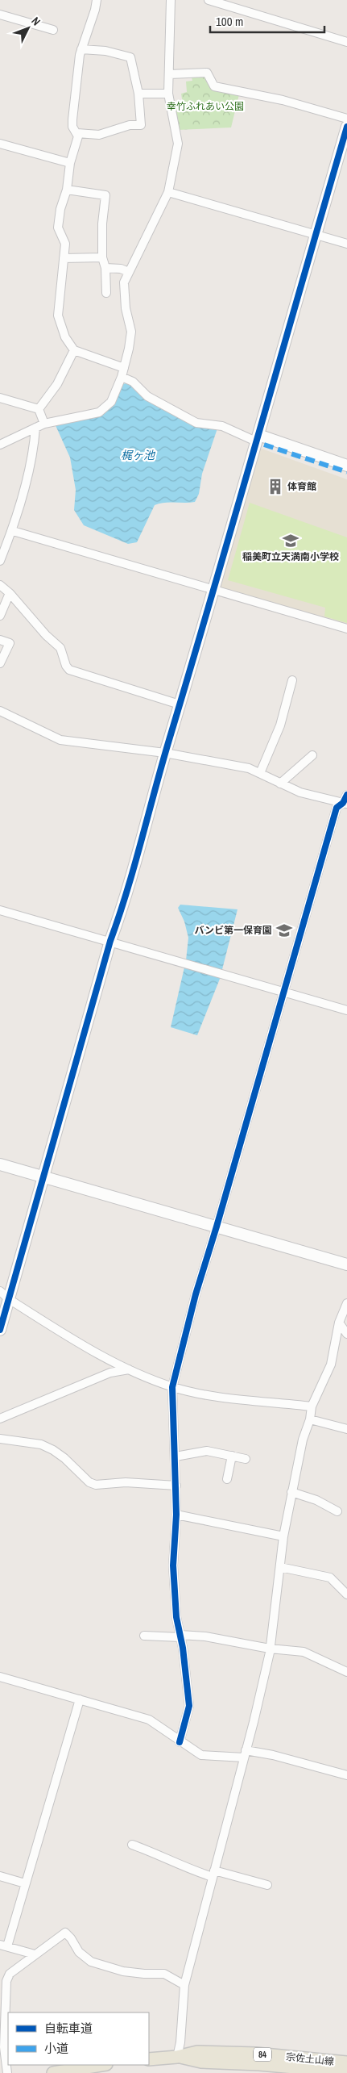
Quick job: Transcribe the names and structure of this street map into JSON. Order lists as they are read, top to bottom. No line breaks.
{"streets":{"main road":["84","宗佐土山線"]},"water":["梶ヶ池"],"parks":["幸竹ふれあい公園"],"places":{"building":["体育館"],"school or university":["稲美町立天満南小学校","バンビ第一保育園"]},"legend":["自転車道","小道"],"scale_bar":"100 m","north":"top right"}
